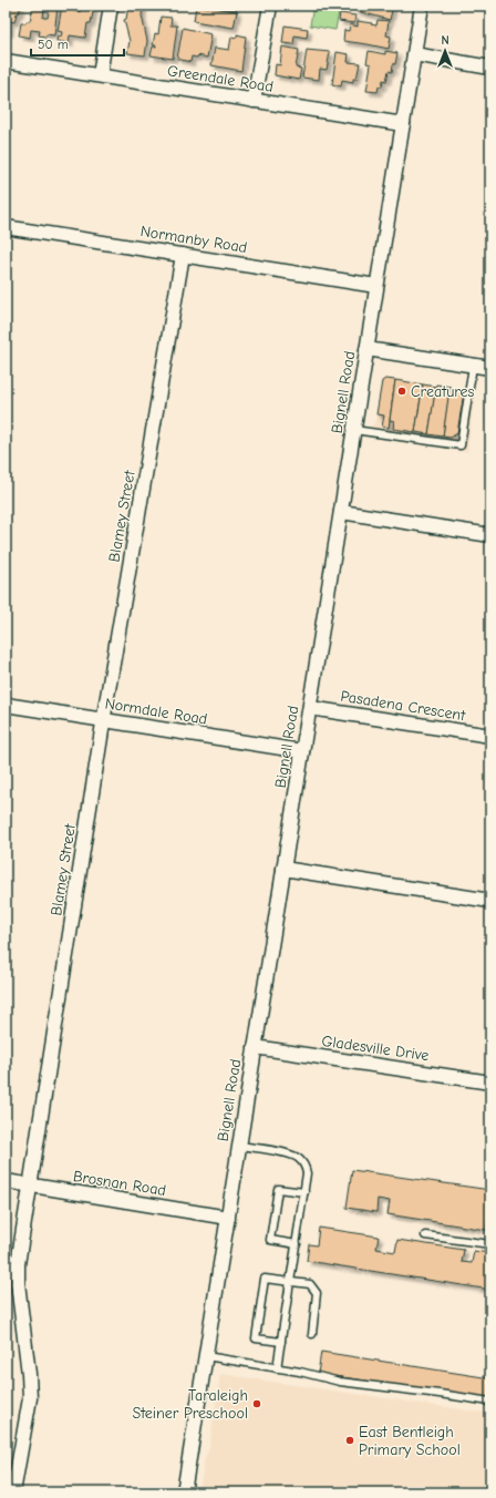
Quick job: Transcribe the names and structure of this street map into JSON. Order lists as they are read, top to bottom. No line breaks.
{"streets":{"street":["Greendale Road","Normanby Road","Bignell Road","Blamey Street","Pasadena Crescent","Normdale Road","Gladesville Drive","Brosnan Road"]},"crossings":[["Greendale Road","Bignell Road"],["Normanby Road","Bignell Road"],["Normanby Road","Blamey Street"],["Bignell Road","Pasadena Crescent"],["Bignell Road","Normdale Road"],["Bignell Road","Gladesville Drive"],["Bignell Road","Brosnan Road"],["Blamey Street","Normdale Road"],["Blamey Street","Brosnan Road"]],"places":["Creatures","Taraleigh Steiner Preschool","East Bentleigh Primary School"],"scale_bar":"50 m","north":"top"}
